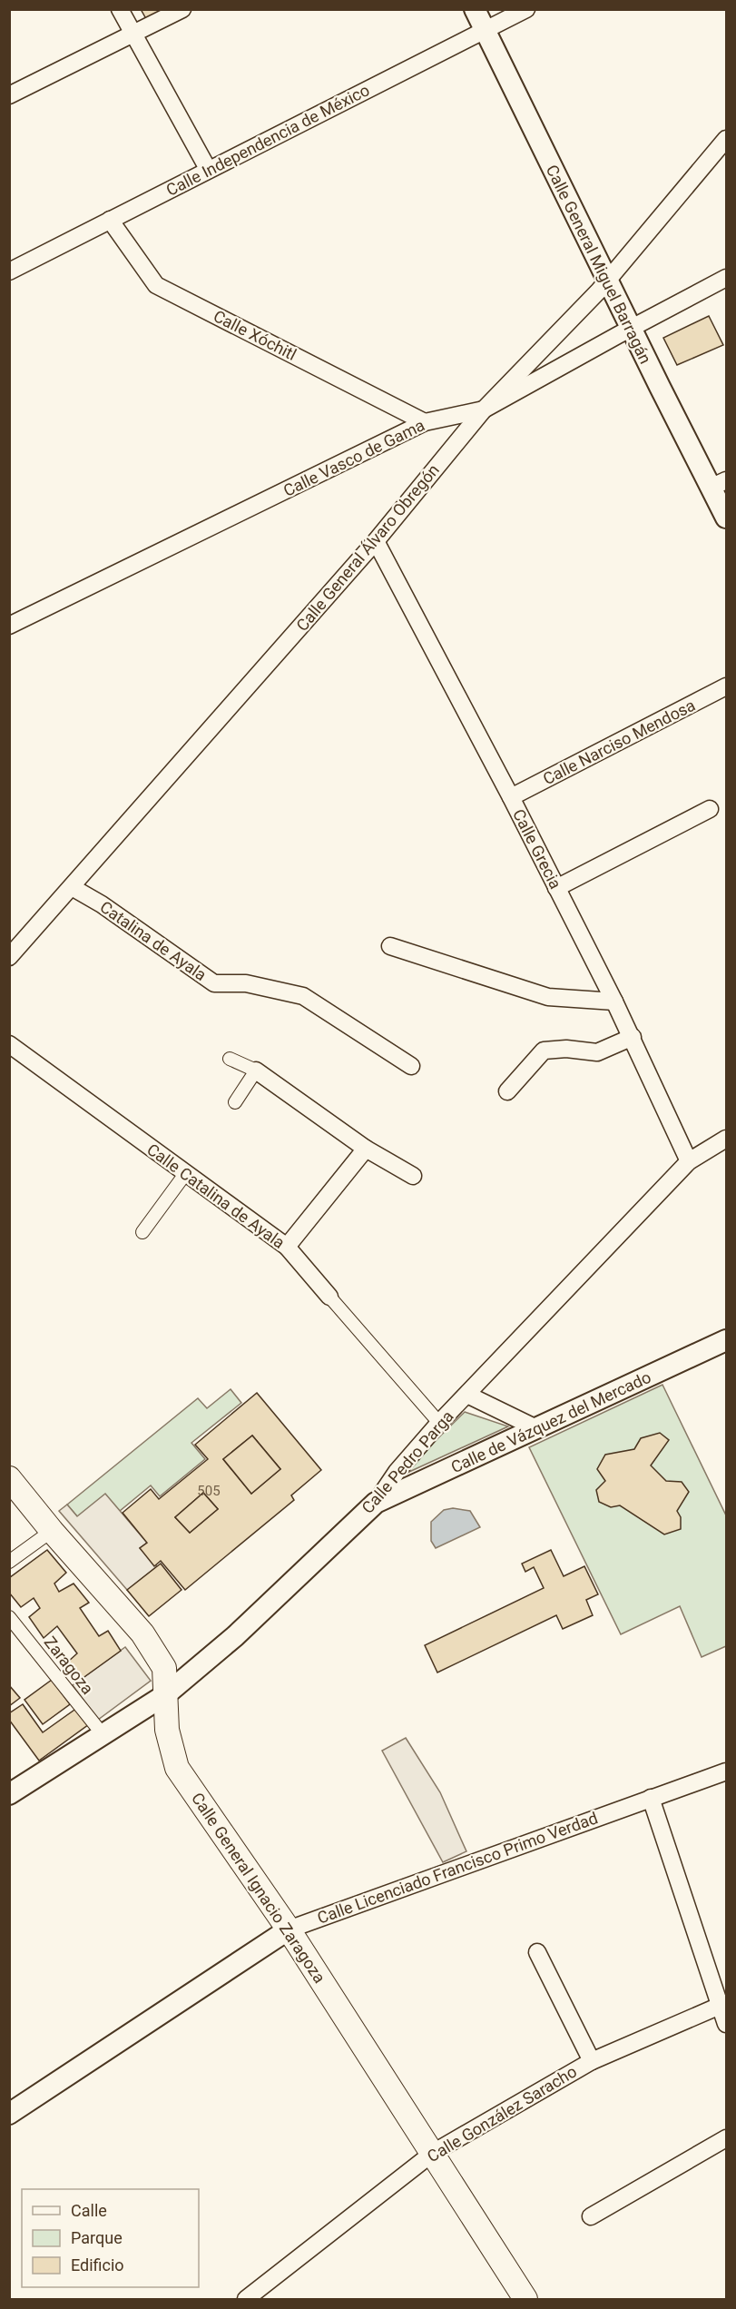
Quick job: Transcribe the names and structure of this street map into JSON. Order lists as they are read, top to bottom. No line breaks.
{"streets":{"main road":["Calle General Ignacio Zaragoza"],"street":["Calle Independencia de México","Calle General Miguel Barragán","Calle Xóchitl","Calle Vasco de Gama","Calle General Álvaro Obregón","Calle Narciso Mendosa","Calle Grecia","Catalina de Ayala","Calle Catalina de Ayala","Calle de Vázquez del Mercado","Calle Pedro Parga","Zaragoza","Calle Licenciado Francisco Primo Verdad","Calle González Saracho"]},"crossings":[["Calle Independencia de México","Calle General Miguel Barragán"],["Calle Independencia de México","Calle Xóchitl"],["Calle General Miguel Barragán","Calle Vasco de Gama"],["Calle General Miguel Barragán","Calle General Álvaro Obregón"],["Calle Xóchitl","Calle Vasco de Gama"],["Calle Vasco de Gama","Calle General Álvaro Obregón"],["Calle General Álvaro Obregón","Calle Grecia"],["Calle General Álvaro Obregón","Catalina de Ayala"],["Calle Narciso Mendosa","Calle Grecia"],["Calle Grecia","Calle Pedro Parga"],["Calle Catalina de Ayala","Calle Pedro Parga"],["Calle de Vázquez del Mercado","Calle Pedro Parga"],["Calle Pedro Parga","Zaragoza"],["Calle Pedro Parga","Calle General Ignacio Zaragoza"],["Calle Licenciado Francisco Primo Verdad","Calle General Ignacio Zaragoza"],["Calle General Ignacio Zaragoza","Calle González Saracho"]],"house_numbers":["505"],"legend":["Calle","Parque","Edificio"]}
